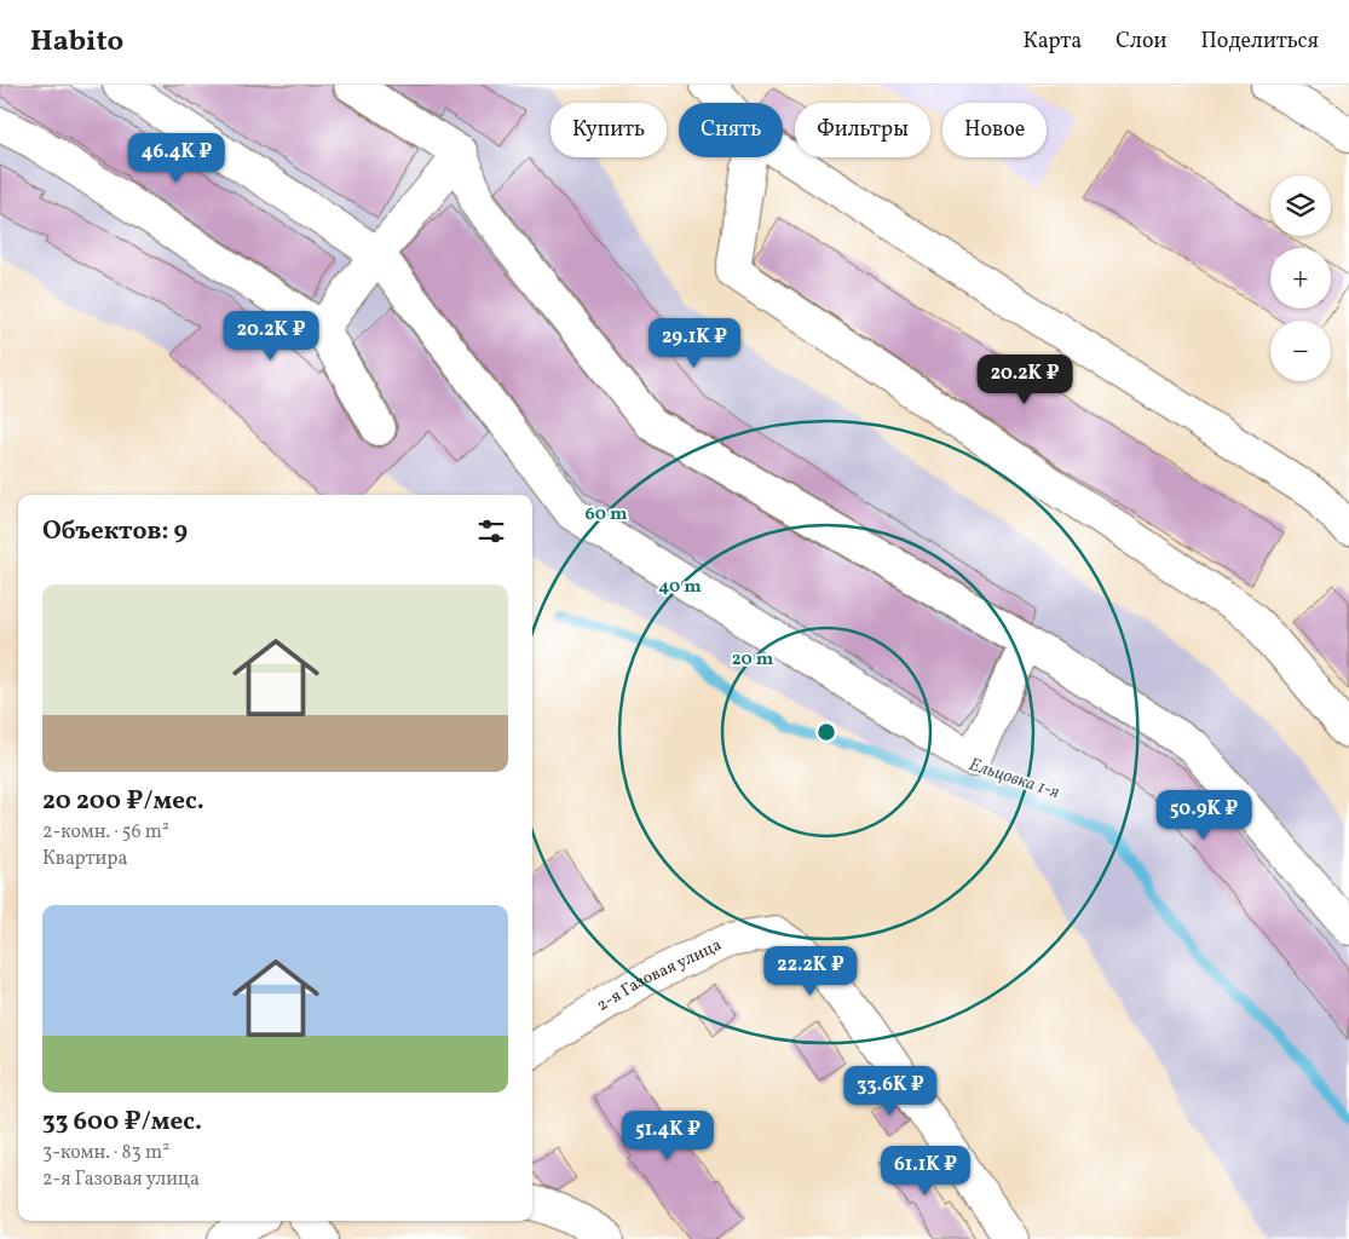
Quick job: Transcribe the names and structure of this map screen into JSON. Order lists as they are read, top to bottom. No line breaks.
{"streets":{"street":["2-я Газовая улица"]},"water":["Ельцовка 1-я"],"page":{"header":"Habito","nav":["Карта","Слои","Поделиться"],"chip":["Купить","Снять","Фильтры","Новое"],"price":["46.4K ₽","20.2K ₽","29.1K ₽","20.2K ₽","50.9K ₽","22.2K ₽","33.6K ₽","51.4K ₽","61.1K ₽"],"map_buttons":["+","−"],"heading":"Объектов: 9","list":[{"name":"20 200 ₽/мес.","note":"2-комн. · 56 m² · Квартира"},{"name":"33 600 ₽/мес.","note":"3-комн. · 83 m² · 2-я Газовая улица"}]},"rings":["60 m","40 m","20 m"]}
